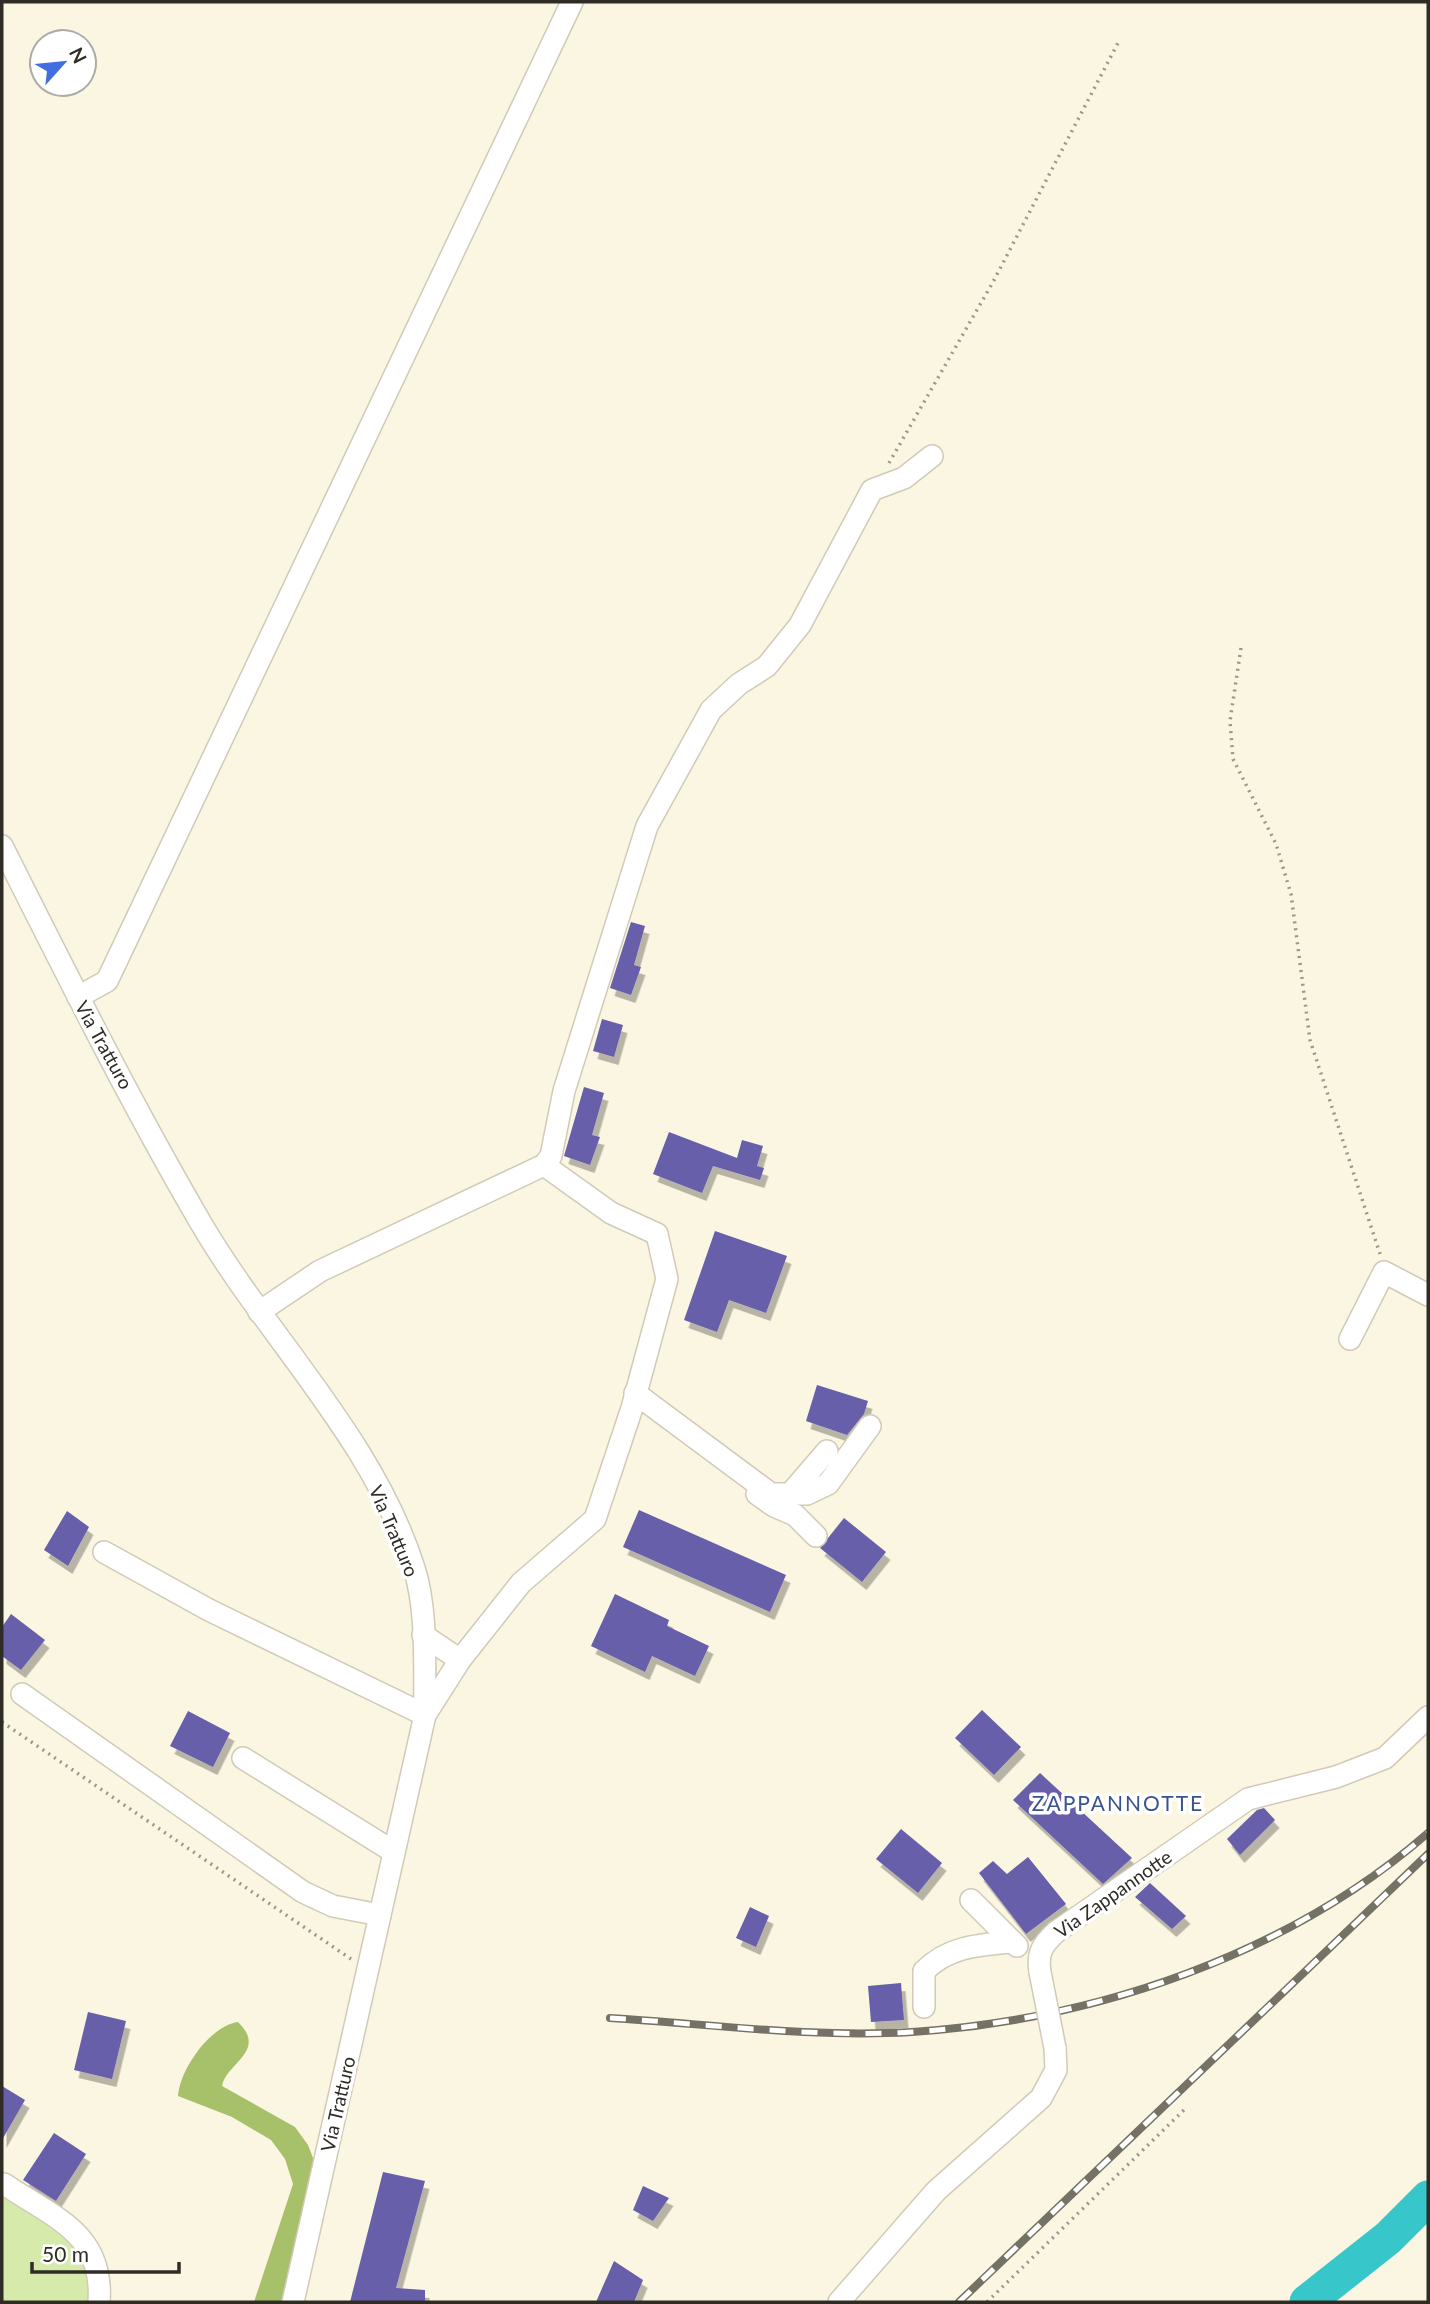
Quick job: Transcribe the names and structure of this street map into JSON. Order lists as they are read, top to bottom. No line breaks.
{"streets":{"street":["Via Tratturo","Via Zappannotte"]},"districts":["ZAPPANNOTTE"],"scale_bar":"50 m","north":"top right"}
